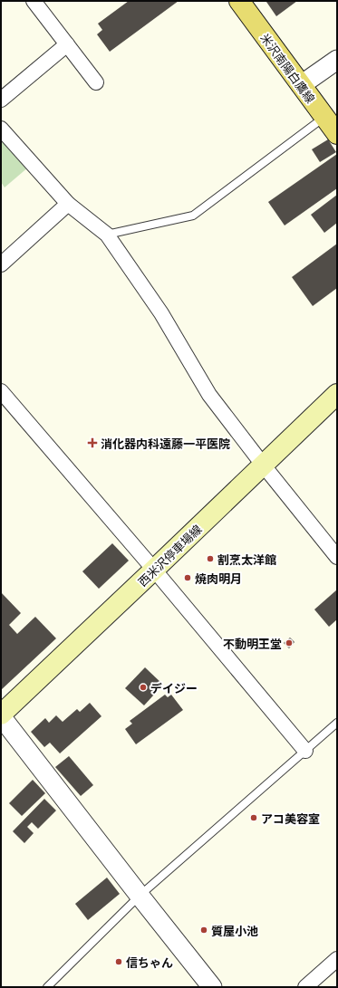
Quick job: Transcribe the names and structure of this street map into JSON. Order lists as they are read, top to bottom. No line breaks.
{"streets":{"main road":["米沢南陽白鷹線","西米沢停車場線"]},"places":{"health":["消化器内科遠藤一平医院"],"other":["割烹太洋館","焼肉明月","不動明王堂","デイジー","アコ美容室","質屋小池","信ちゃん"]}}
